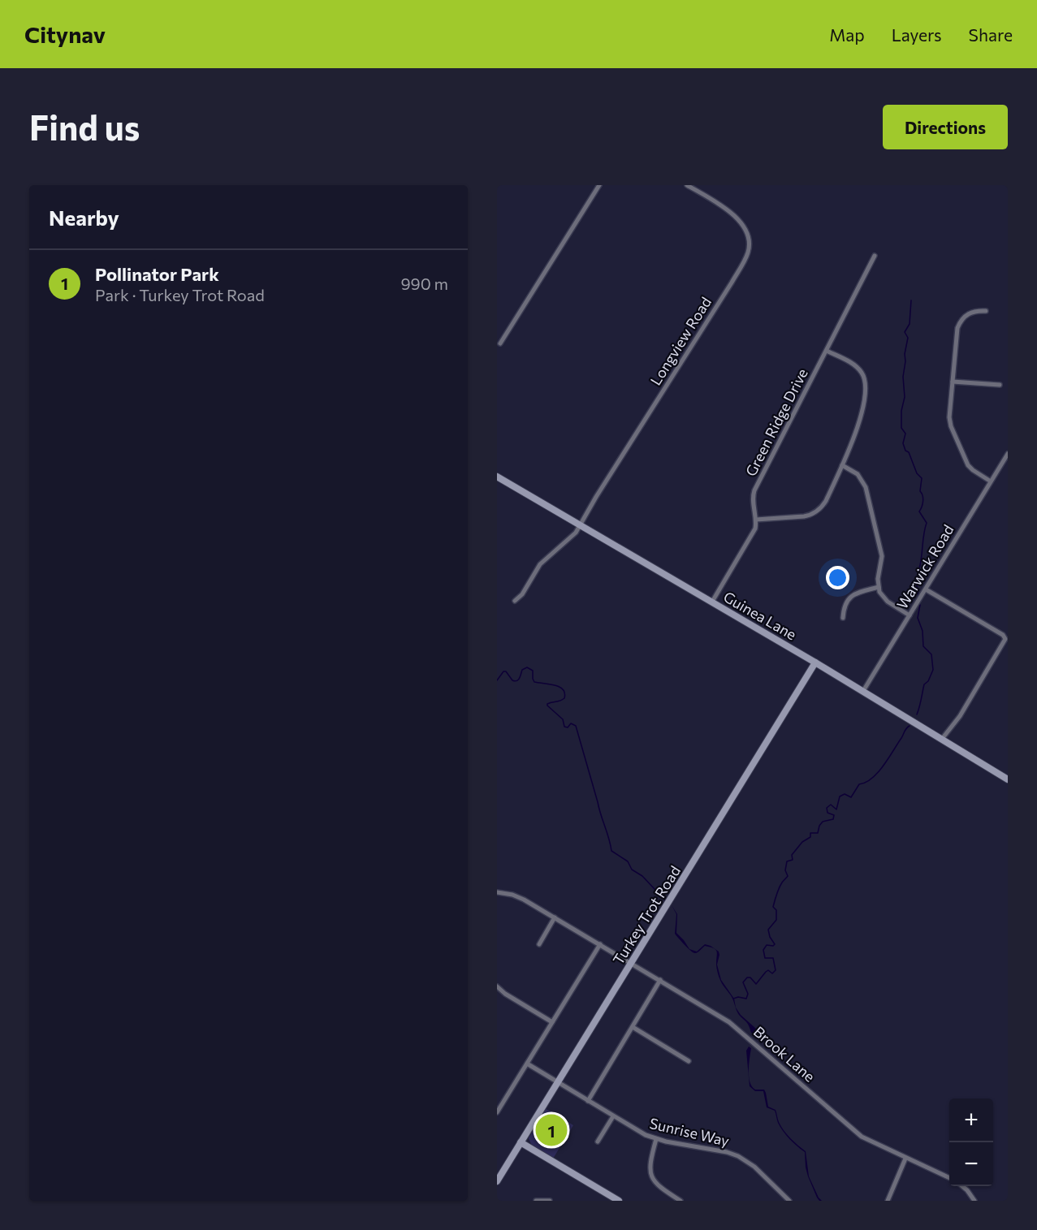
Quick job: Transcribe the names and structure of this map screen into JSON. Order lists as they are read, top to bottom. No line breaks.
{"streets":{"street":["Longview Road","Green Ridge Drive","Warwick Road","Guinea Lane","Turkey Trot Road","Brook Lane","Sunrise Way"]},"crossings":[["Longview Road","Guinea Lane"],["Green Ridge Drive","Guinea Lane"],["Warwick Road","Guinea Lane"],["Guinea Lane","Turkey Trot Road"],["Turkey Trot Road","Brook Lane"],["Turkey Trot Road","Sunrise Way"]],"page":{"header":"Citynav","nav":["Map","Layers","Share"],"buttons":"Directions","title":"Find us","heading":"Nearby","list":[{"mark":"1","name":"Pollinator Park","note":"Park · Turkey Trot Road","value":"990 m"}],"map_buttons":["+","−"],"pins":"1"}}
